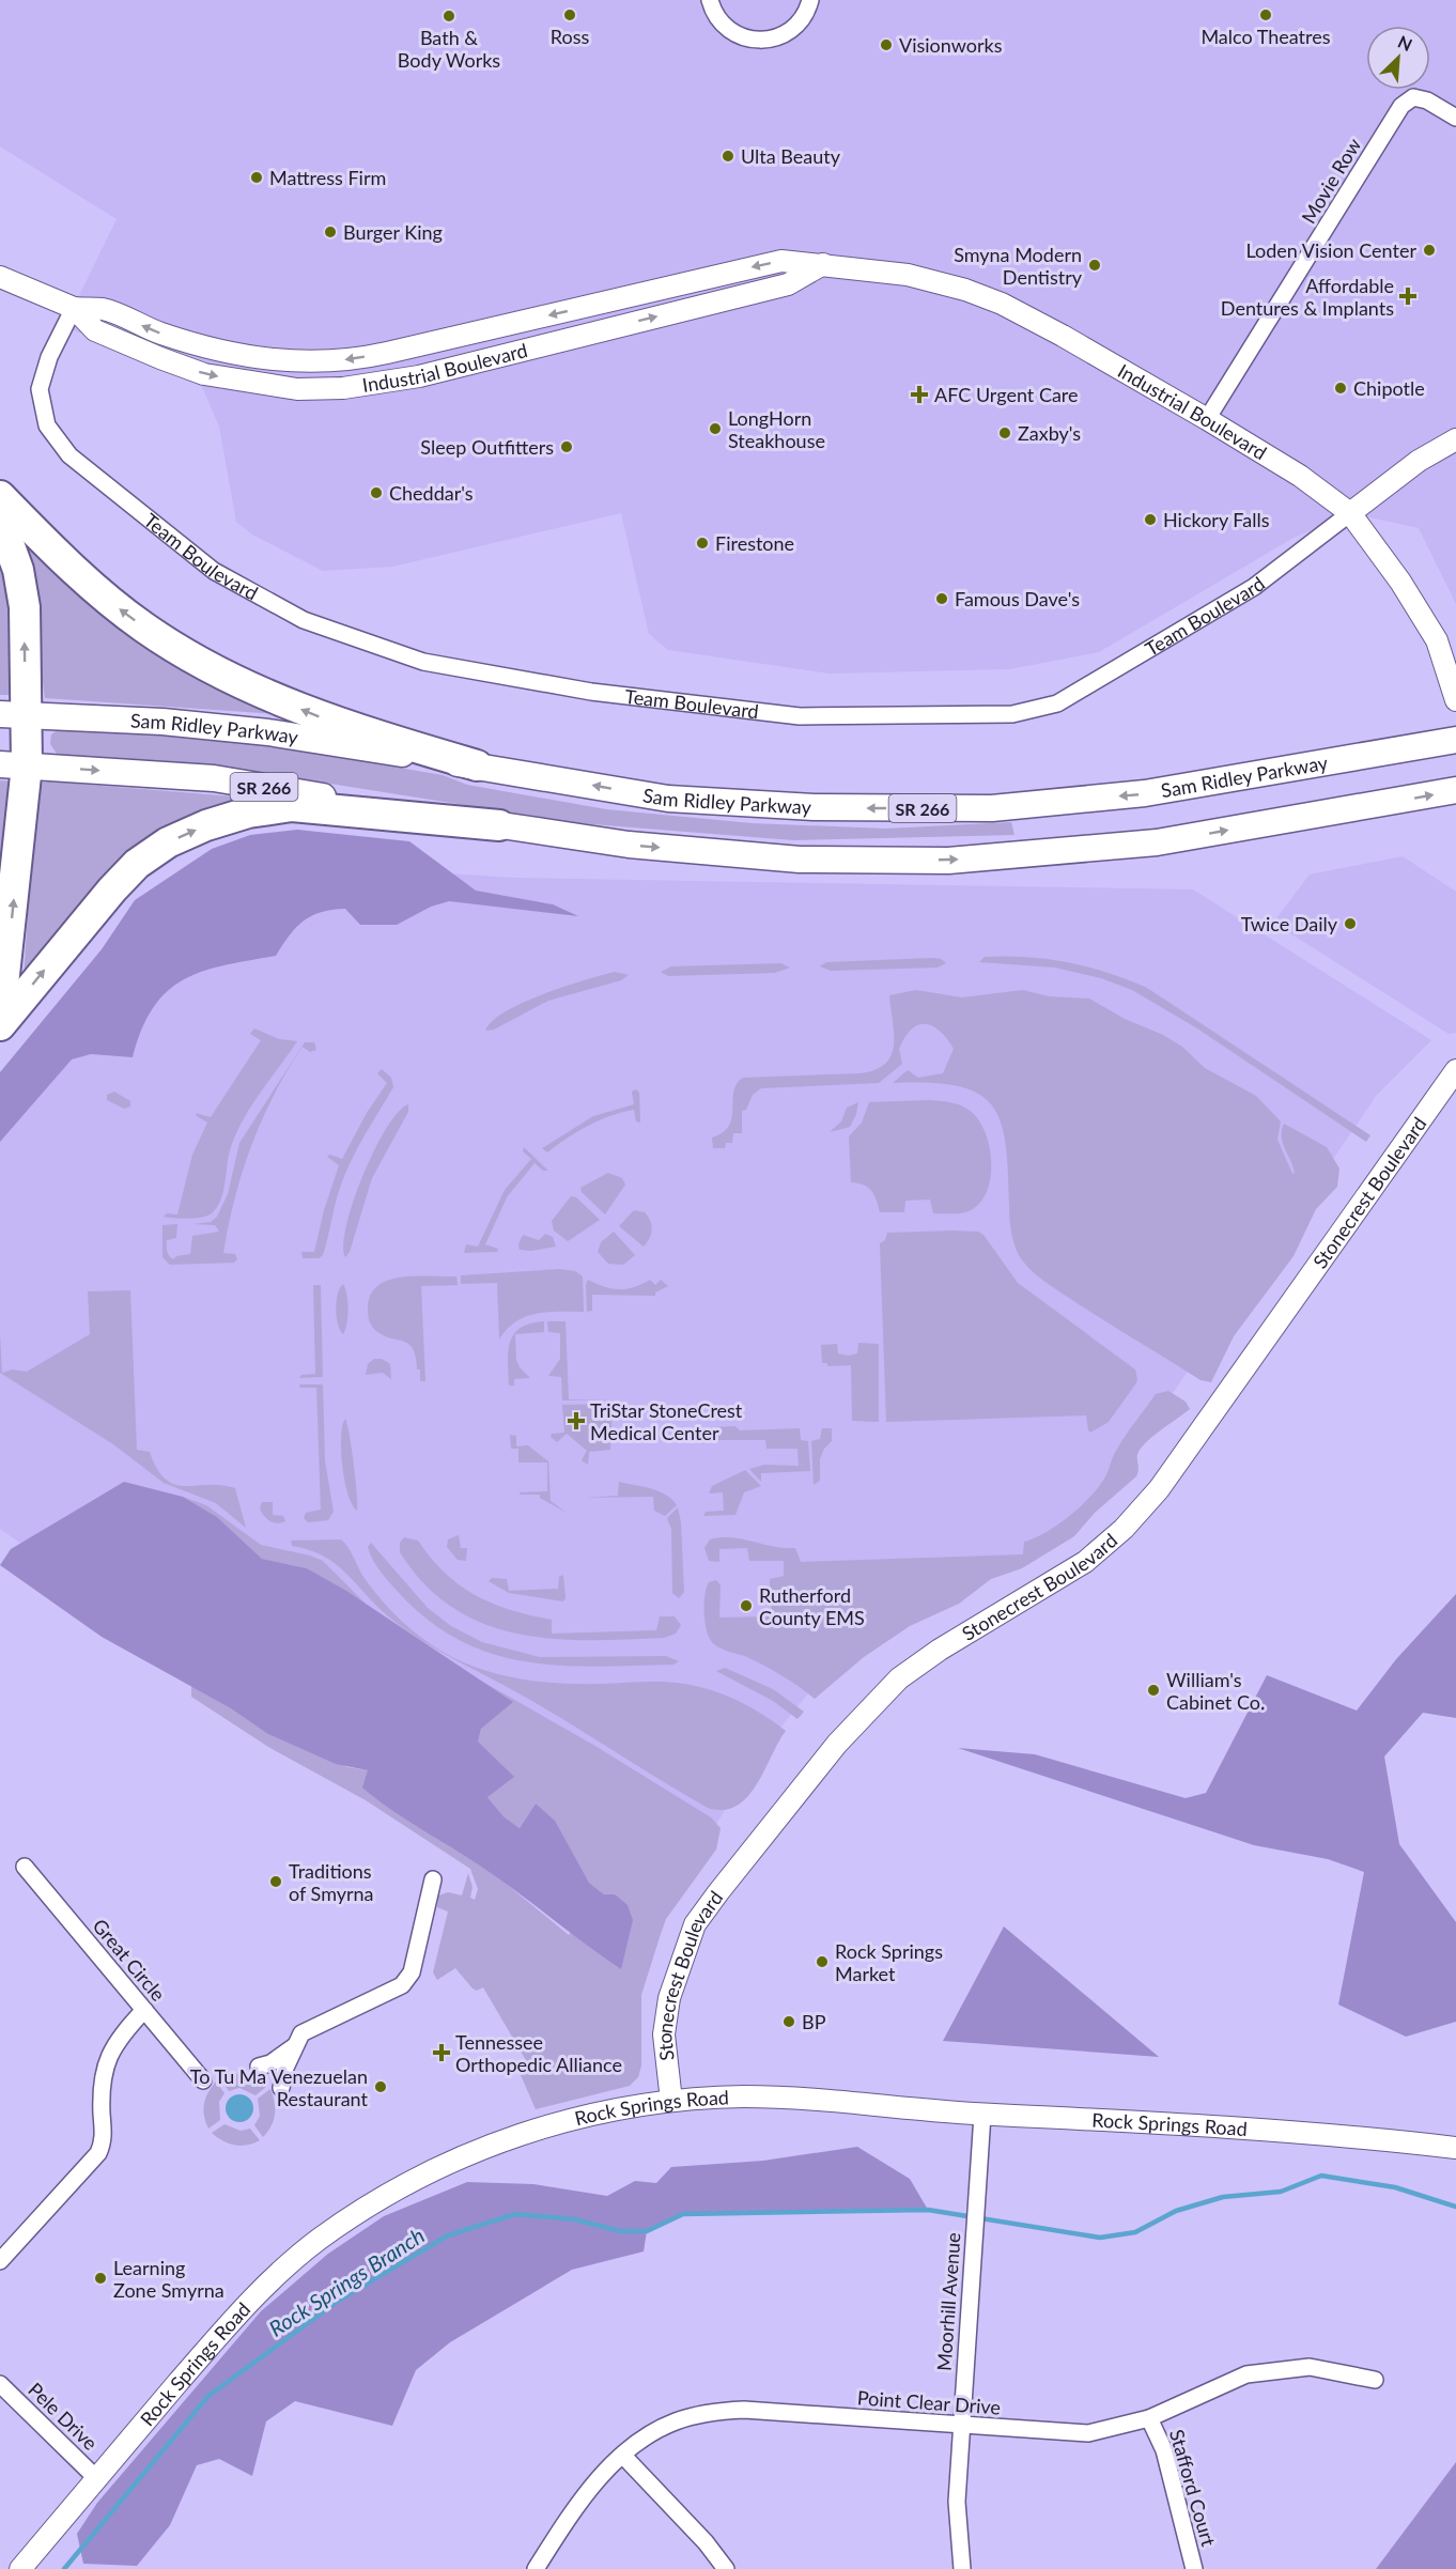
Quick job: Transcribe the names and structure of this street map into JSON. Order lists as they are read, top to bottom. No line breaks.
{"streets":{"main road":["Sam Ridley Parkway","SR 266"],"street":["Movie Row","Industrial Boulevard","Team Boulevard","Stonecrest Boulevard","Great Circle","Rock Springs Road","Moorhill Avenue","Point Clear Drive","Pele Drive","Stafford Court"]},"crossings":[["Movie Row","Industrial Boulevard"],["Industrial Boulevard","Team Boulevard"],["Stonecrest Boulevard","Rock Springs Road"],["Rock Springs Road","Moorhill Avenue"],["Rock Springs Road","Pele Drive"],["Moorhill Avenue","Point Clear Drive"],["Point Clear Drive","Stafford Court"]],"water":["Rock Springs Branch"],"places":{"other":["Ross","Malco Theatres","Bath & Body Works","Visionworks","Ulta Beauty","Mattress Firm","Burger King","Loden Vision Center","Smyna Modern Dentistry","Chipotle","LongHorn Steakhouse","Zaxby's","Sleep Outfitters","Cheddar's","Hickory Falls","Firestone","Famous Dave's","Twice Daily","Rutherford County EMS","William's Cabinet Co.","Traditions of Smyrna","Rock Springs Market","BP","To Tu Ma Venezuelan Restaurant","Learning Zone Smyrna"],"health":["Affordable Dentures & Implants","AFC Urgent Care","TriStar StoneCrest Medical Center","Tennessee Orthopedic Alliance"]},"north":"top right"}
